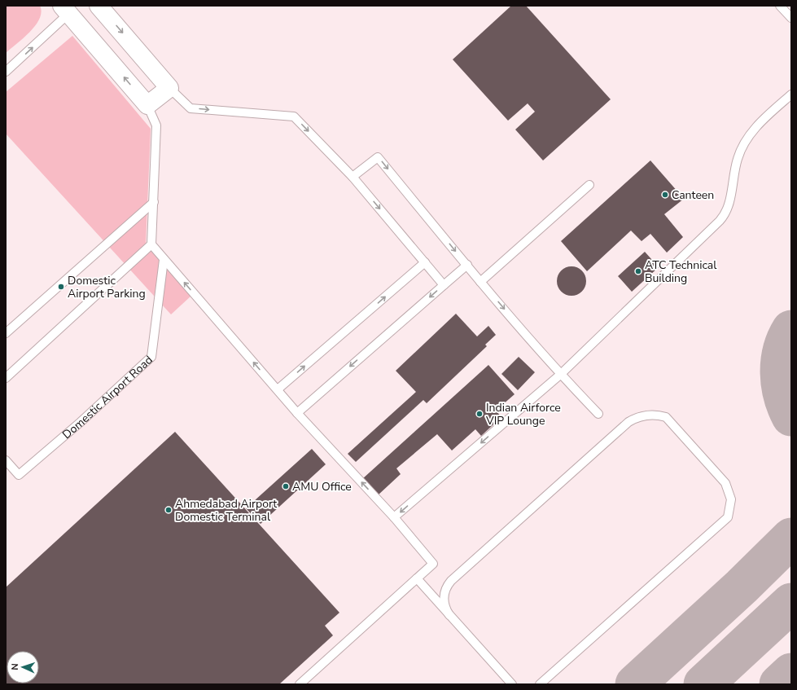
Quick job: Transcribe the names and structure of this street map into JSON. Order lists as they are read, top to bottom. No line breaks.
{"streets":{"lane":["Domestic Airport Road"]},"places":["Canteen","ATC Technical Building","Domestic Airport Parking","Indian Airforce VIP Lounge","AMU Office","Ahmedabad Airport Domestic Terminal"],"north":"left"}
